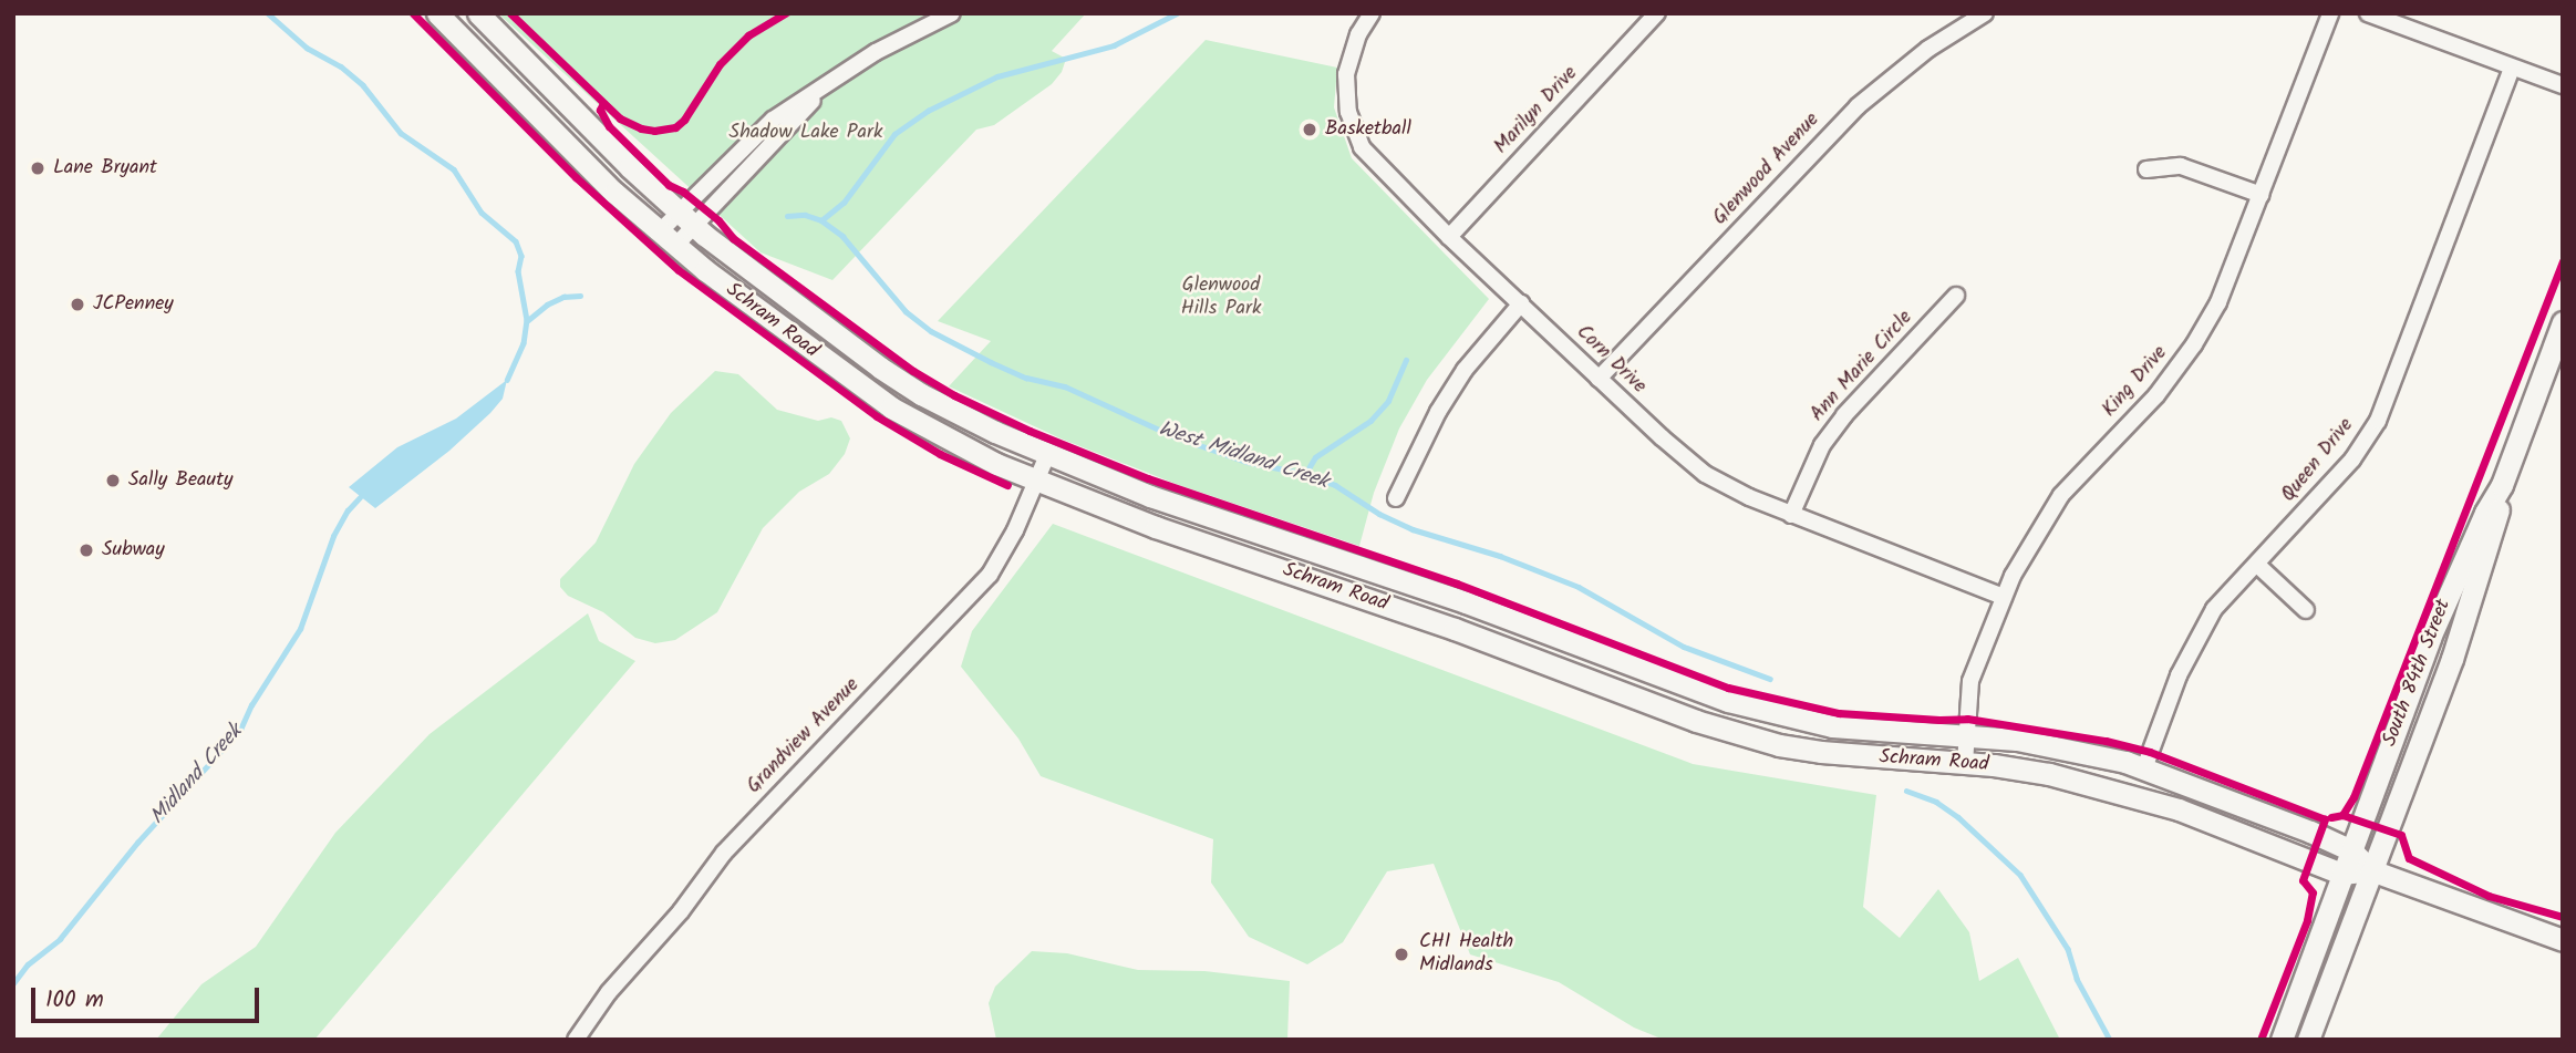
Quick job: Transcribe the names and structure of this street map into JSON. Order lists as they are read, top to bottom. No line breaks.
{"streets":{"main road":["Schram Road","South 84th Street"],"street":["Marilyn Drive","Glenwood Avenue","Corn Drive","Ann Marie Circle","King Drive","Queen Drive","Grandview Avenue"]},"crossings":[["Marilyn Drive","Corn Drive"],["Glenwood Avenue","Corn Drive"],["Schram Road","King Drive"],["Schram Road","Queen Drive"],["Schram Road","South 84th Street"],["Schram Road","Grandview Avenue"],["Corn Drive","Ann Marie Circle"],["Corn Drive","King Drive"]],"water":["West Midland Creek","Midland Creek"],"parks":["Shadow Lake Park","Glenwood Hills Park"],"places":["Basketball","Lane Bryant","JCPenney","Sally Beauty","Subway","CHI Health Midlands"],"scale_bar":"100 m"}
